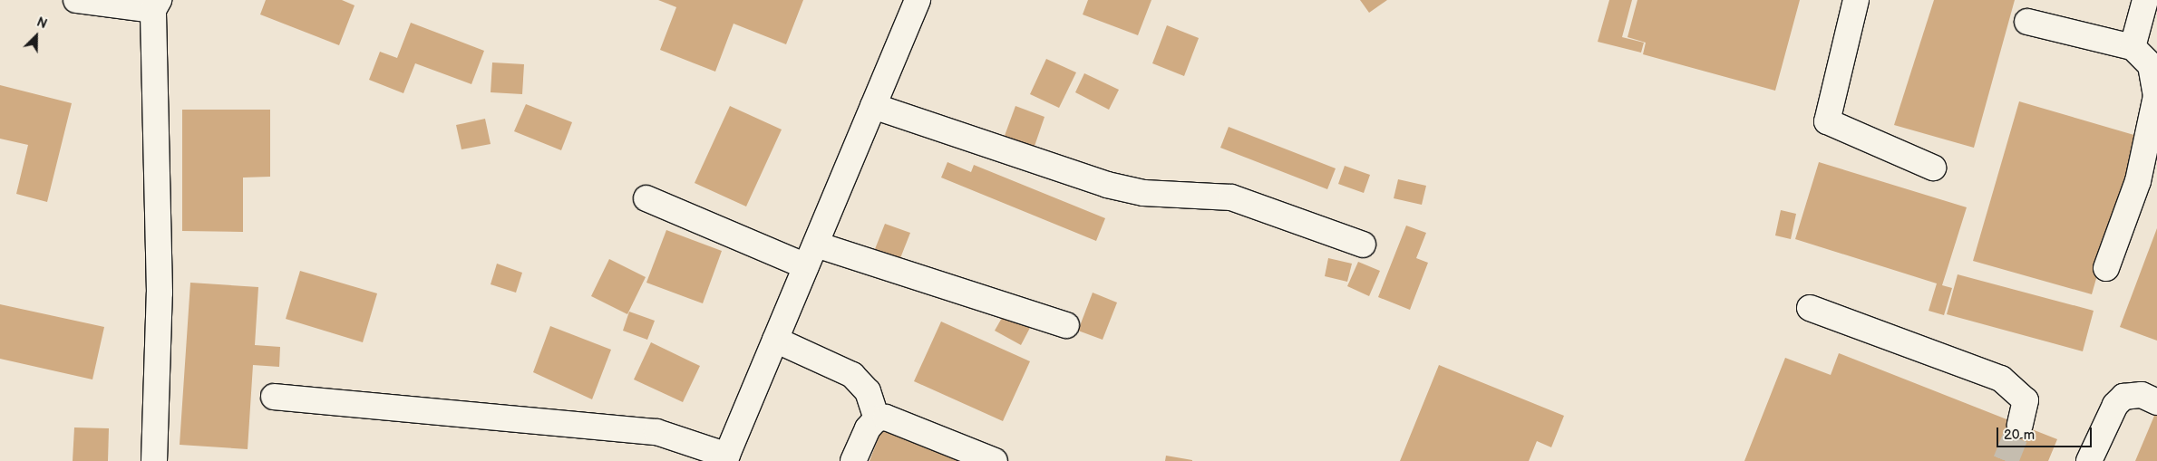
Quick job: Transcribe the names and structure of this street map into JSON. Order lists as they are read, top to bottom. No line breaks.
{"scale_bar":"20 m","north":"top right"}
